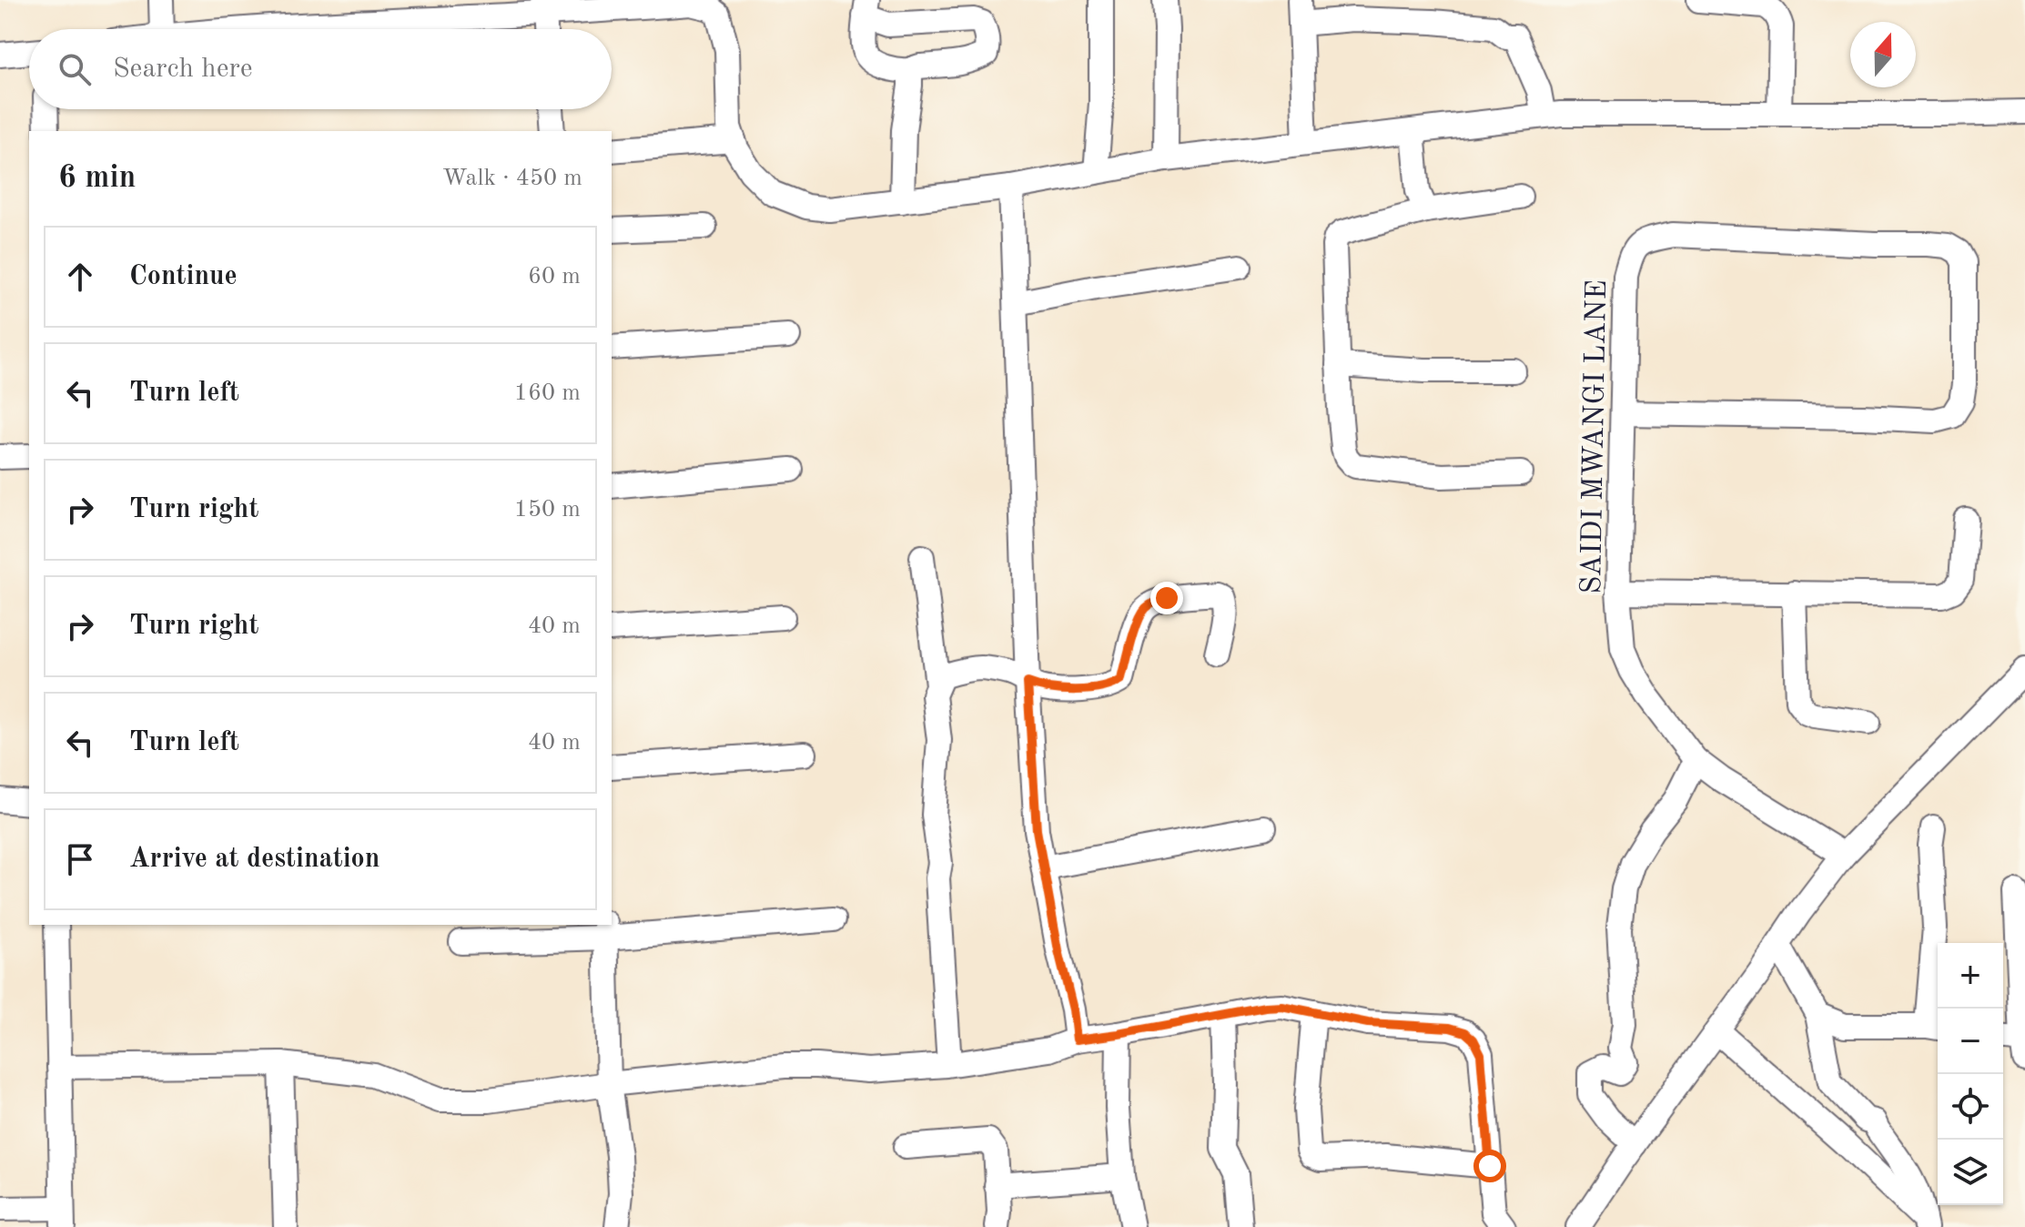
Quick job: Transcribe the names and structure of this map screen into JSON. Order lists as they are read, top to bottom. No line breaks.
{"streets":{"street":["SAIDI MWANGI LANE"]},"north":"top","page":{"search":"Search here","heading":["6 min","Walk · 450 m"],"list":[["Continue","60 m"],["Turn left","160 m"],["Turn right","150 m"],["Turn right","40 m"],["Turn left","40 m"],"Arrive at destination"],"map_buttons":["+","−"]}}
